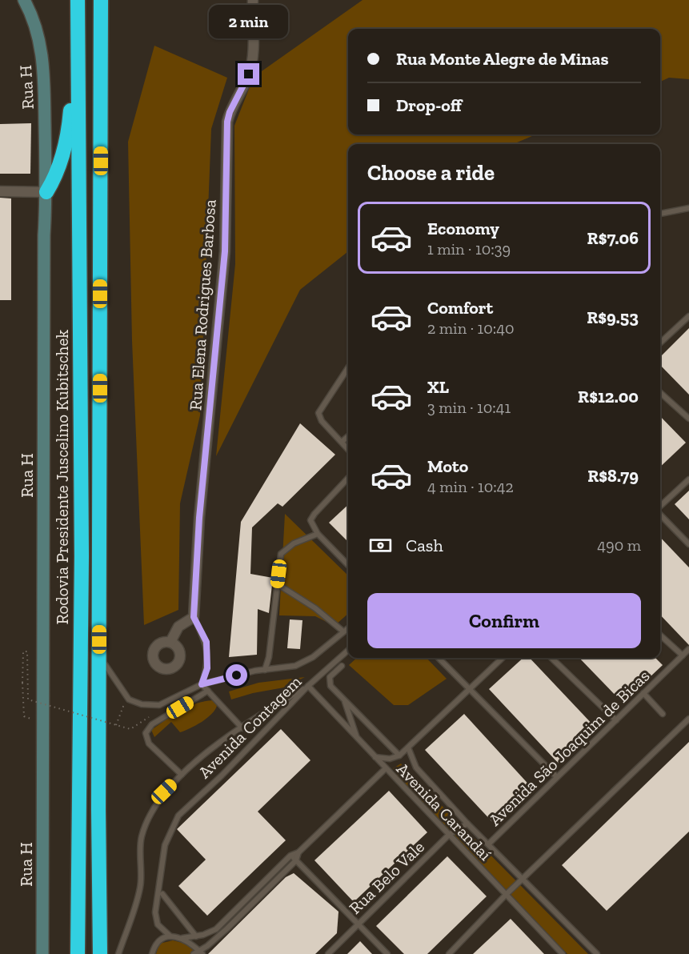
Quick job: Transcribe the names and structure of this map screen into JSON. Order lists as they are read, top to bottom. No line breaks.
{"streets":{"highway":["Rodovia Presidente Juscelino Kubitschek"],"main road":["Rua H"],"street":["Rua Elena Rodrigues Barbosa"],"lane":["Avenida Contagem","Avenida São Joaquim de Bicas","Avenida Carandaí","Rua Belo Vale"]},"crossings":[["Avenida Contagem","Avenida Carandaí"],["Avenida São Joaquim de Bicas","Avenida Carandaí"],["Avenida Carandaí","Rua Belo Vale"]],"page":{"bubble":"2 min","banner":["Rua Monte Alegre de Minas","Drop-off"],"heading":"Choose a ride","list":[{"name":"Economy","note":"1 min · 10:39","value":"R$7.06"},{"name":"Comfort","note":"2 min · 10:40","value":"R$9.53"},{"name":"XL","note":"3 min · 10:41","value":"R$12.00"},{"name":"Moto","note":"4 min · 10:42","value":"R$8.79"}],"pay":["Cash","490 m"],"buttons":"Confirm"}}
